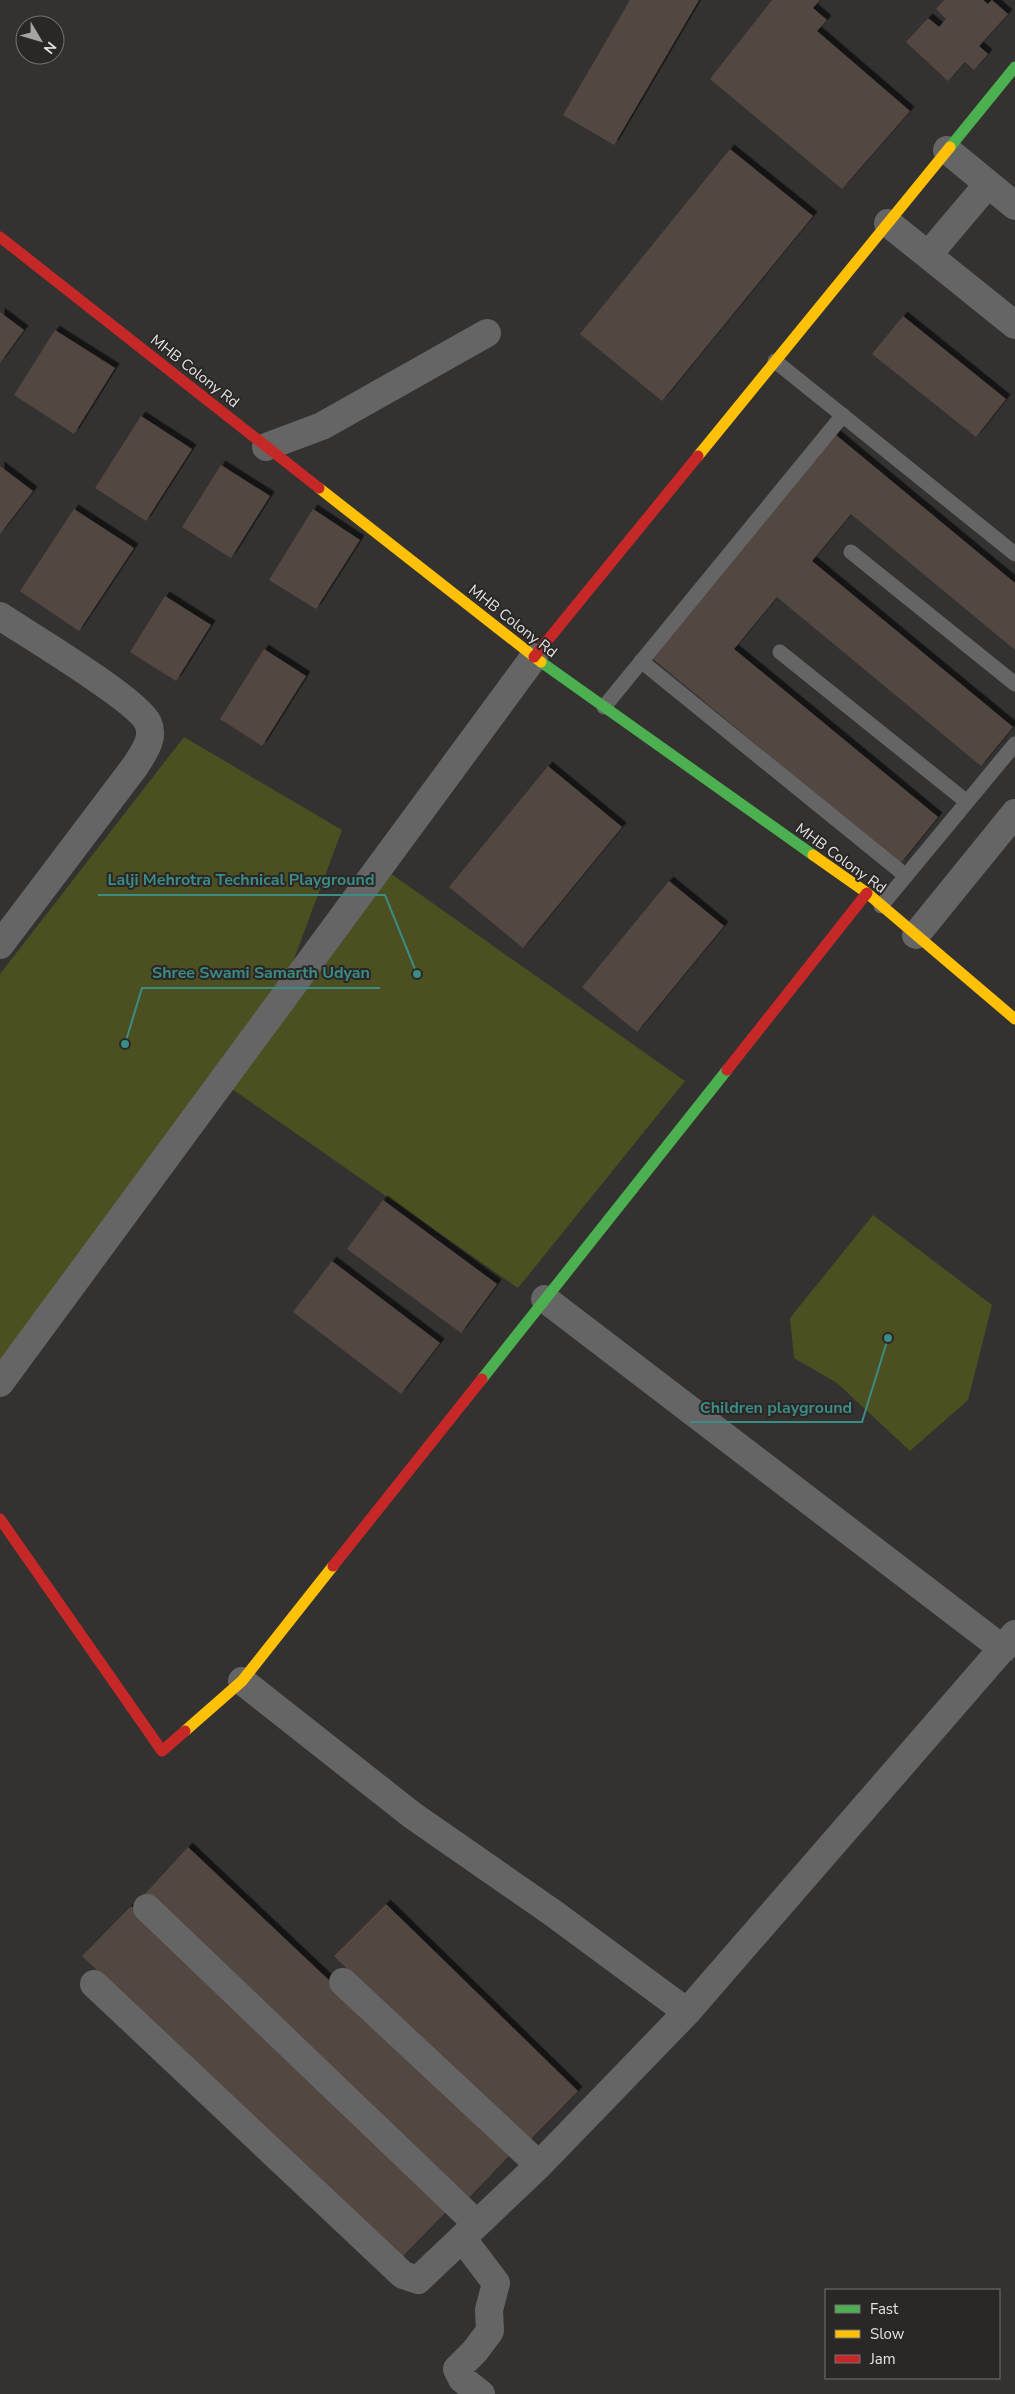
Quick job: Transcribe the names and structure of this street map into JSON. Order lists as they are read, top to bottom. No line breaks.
{"streets":{"street":["MHB Colony Rd"]},"places":["Lalji Mehrotra Technical Playground","Shree Swami Samarth Udyan","Children playground"],"legend":["Fast","Slow","Jam"],"north":"bottom right"}
